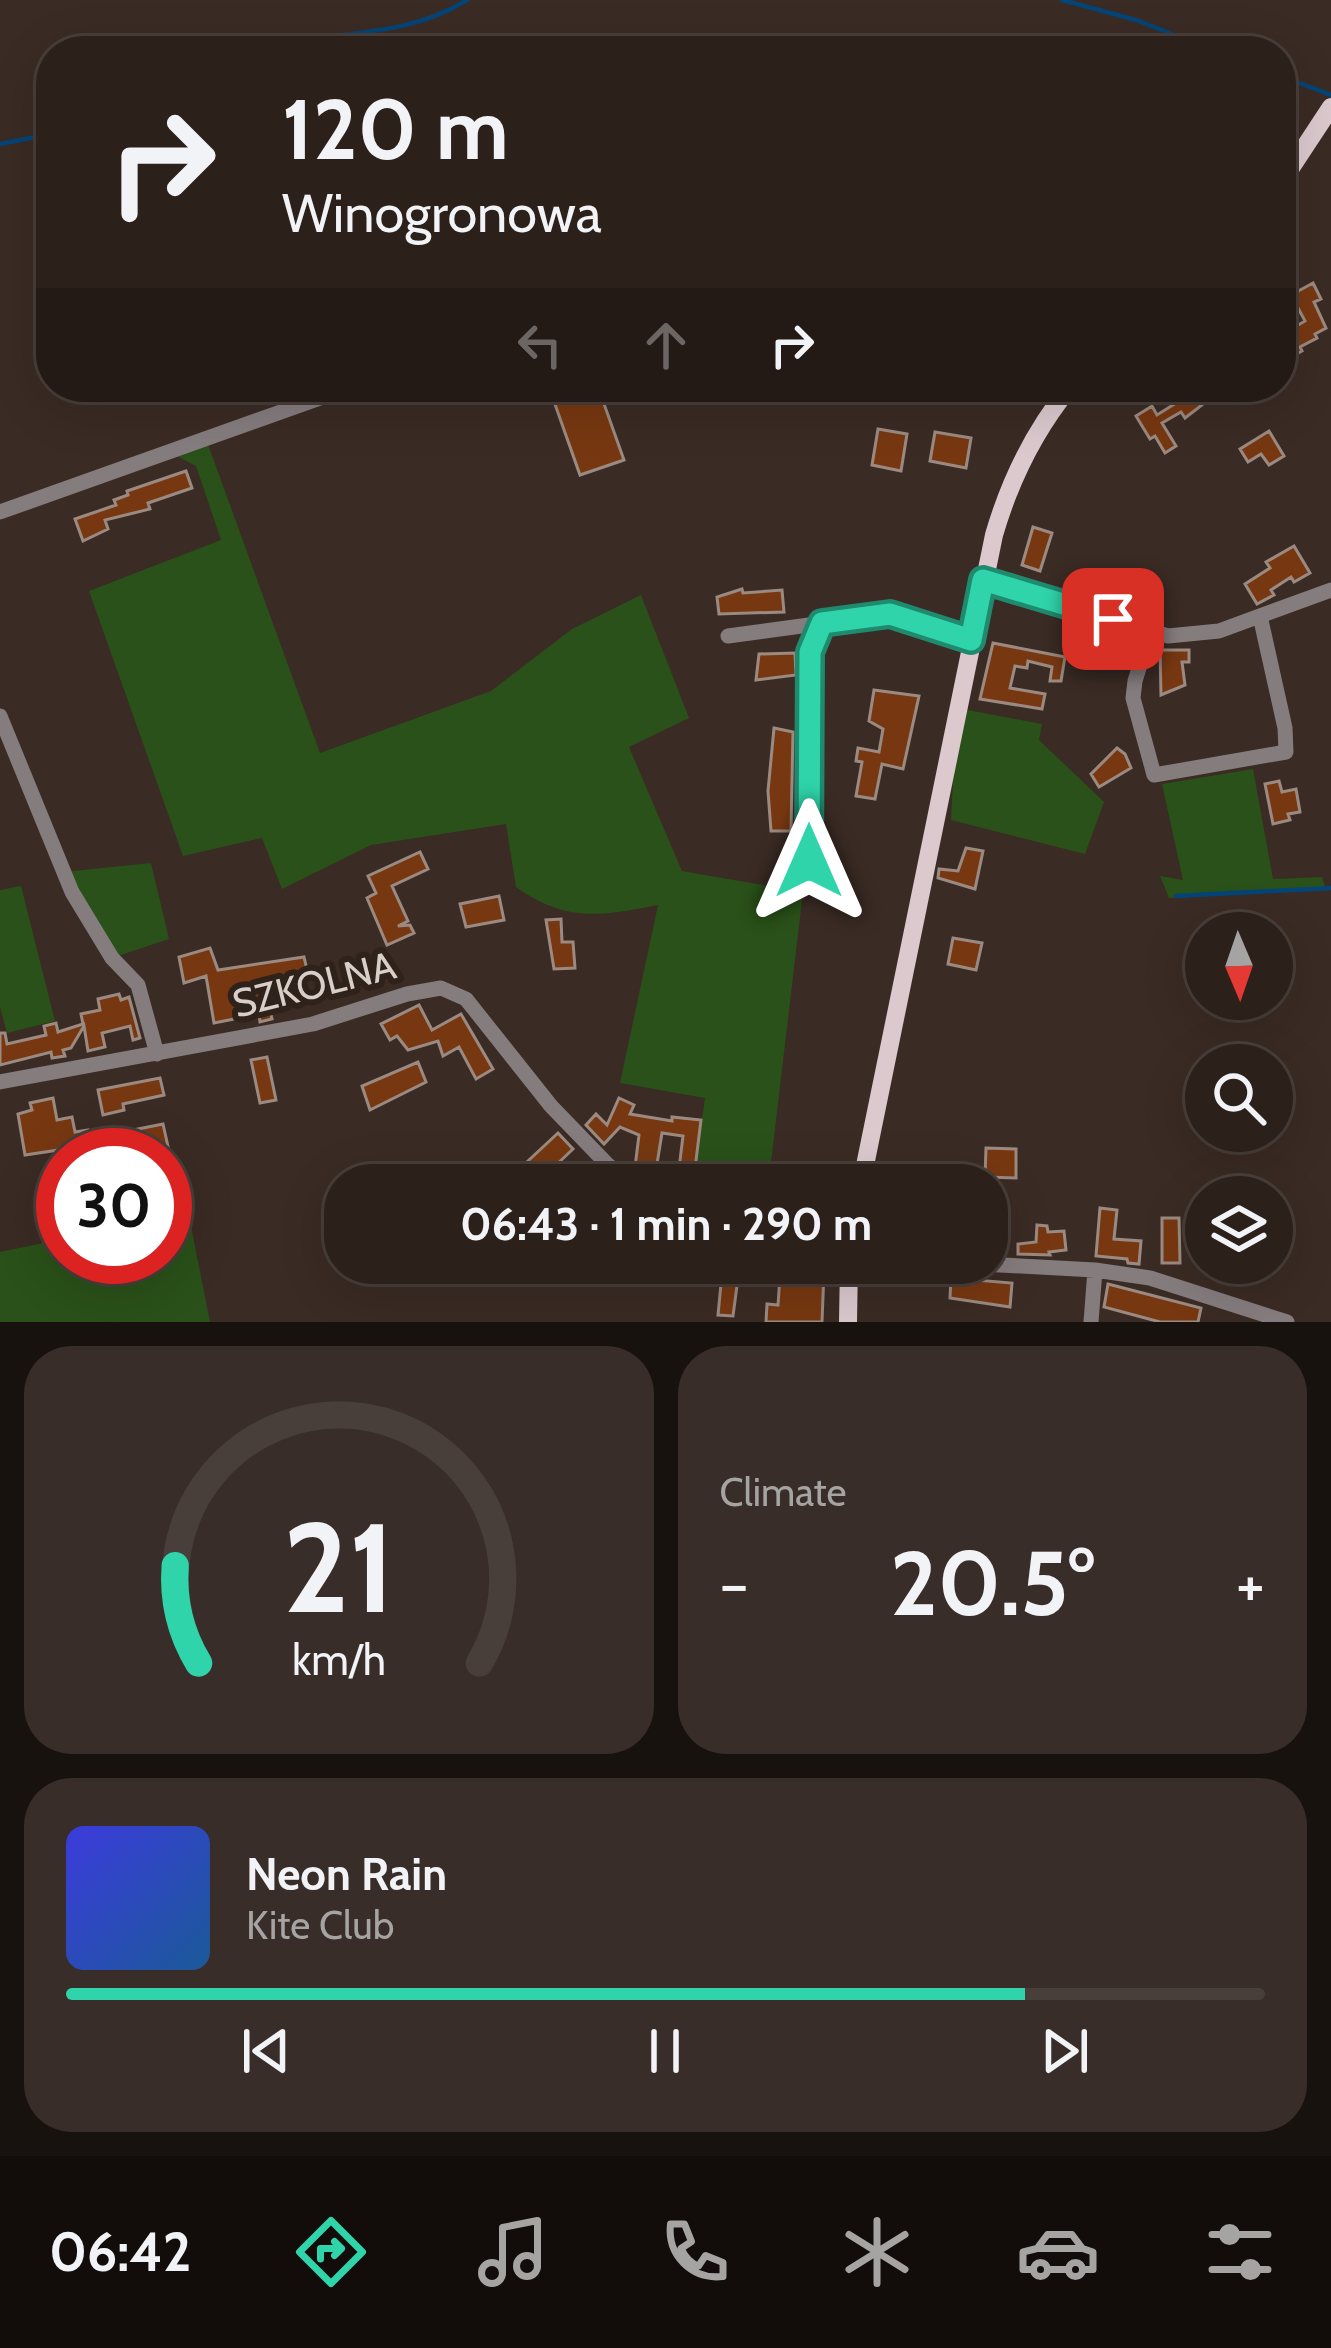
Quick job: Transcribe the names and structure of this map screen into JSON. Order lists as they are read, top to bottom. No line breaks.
{"streets":{"street":["SZKOLNA"]},"north":"bottom","page":{"turn":["120 m","Winogronowa"],"limit":"30","trip":"06:43 · 1 min · 290 m","tile":"Climate","heat":["−","20.5°","+"],"song":["Neon Rain","Kite Club"],"tabs":"06:42","gauge":["21","km/h"]}}
